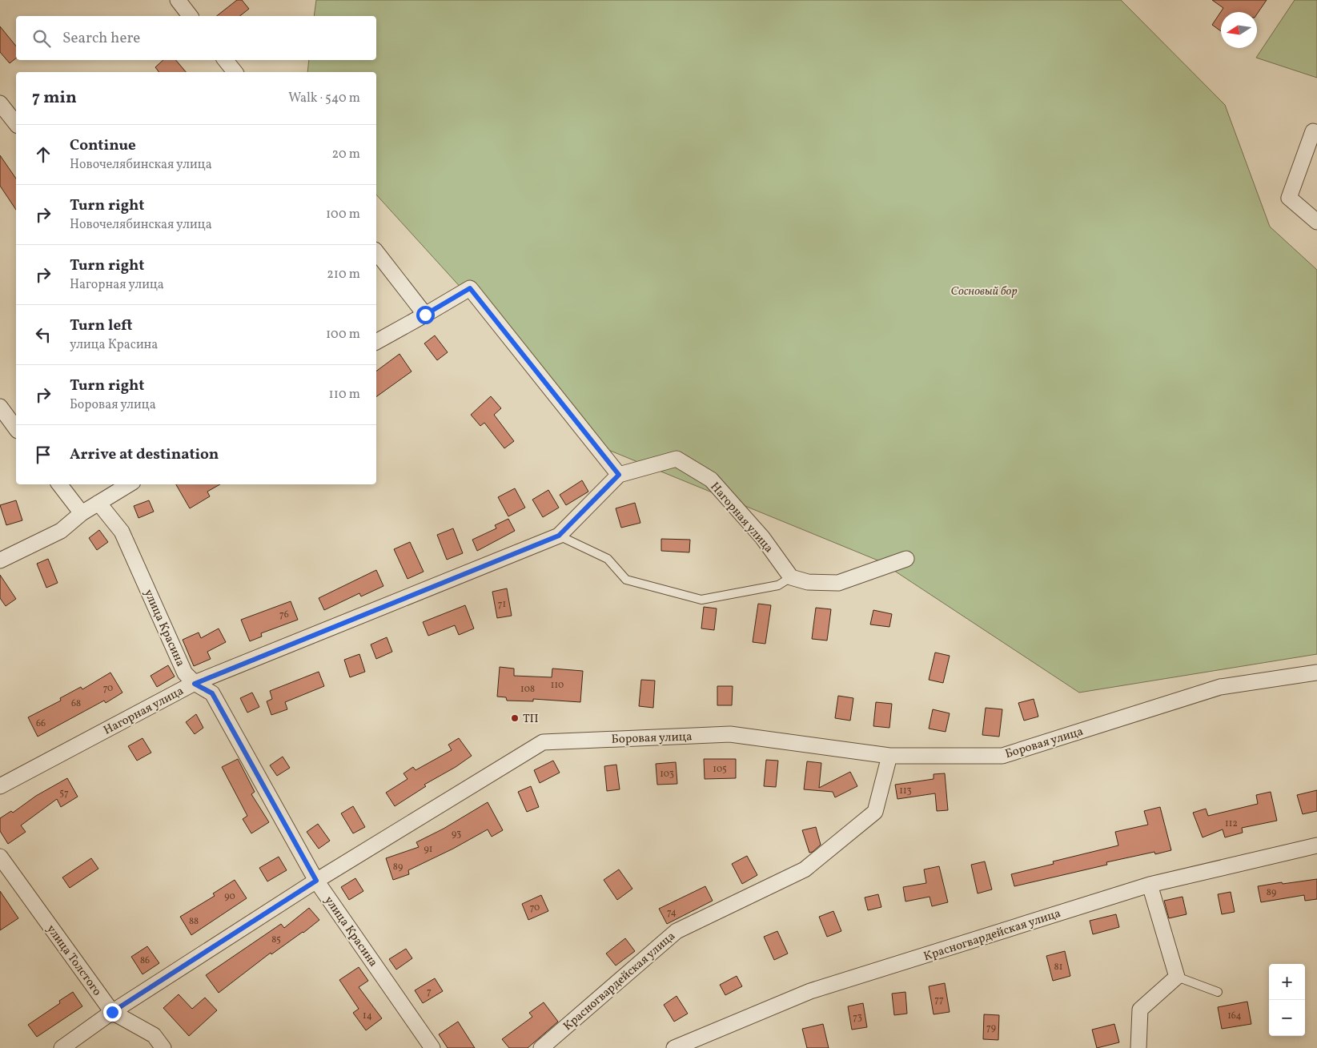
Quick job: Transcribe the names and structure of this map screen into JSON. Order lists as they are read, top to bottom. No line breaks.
{"streets":{"street":["Нагорная улица","улица Красина","Боровая улица","Красногвардейская улица","улица Толстого"]},"crossings":[["Нагорная улица","улица Красина"],["улица Красина","Боровая улица"],["Боровая улица","Красногвардейская улица"],["Боровая улица","улица Толстого"]],"parks":["Сосновый бор"],"places":["ТП"],"house_numbers":["71","76","110","70","108","68","66","105","103","113","57","112","93","91","89","89","90","70","74","88","85","86","81","7","77","14","164","73","79"],"north":"left","page":{"search":"Search here","heading":["7 min","Walk · 540 m"],"list":[["Continue","Новочелябинская улица","20 m"],["Turn right","Новочелябинская улица","100 m"],["Turn right","Нагорная улица","210 m"],["Turn left","улица Красина","100 m"],["Turn right","Боровая улица","110 m"],"Arrive at destination"],"map_buttons":["+","−"]}}
